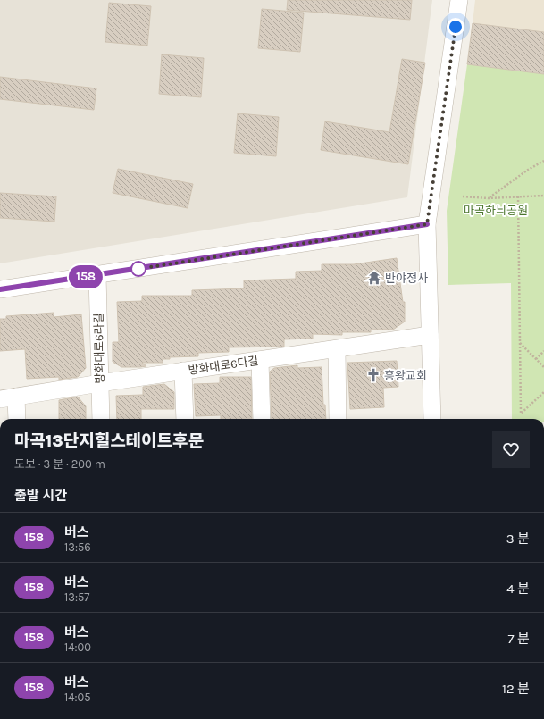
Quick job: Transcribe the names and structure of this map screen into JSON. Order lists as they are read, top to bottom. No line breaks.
{"streets":{"street":["방화대로6라길","방화대로6다길"]},"crossings":[["방화대로6라길","방화대로6다길"]],"parks":["마곡하늬공원"],"places":{"temple":["반야정사"],"church":["흥왕교회"]},"lines":["bus line 158"],"page":{"on_map":"158","heading":[["마곡13단지힐스테이트후문","도보 · 3 분 · 200 m"],"출발 시간"],"list":[{"mark":"158","name":"버스","note":"13:56","value":"3 분"},{"mark":"158","name":"버스","note":"13:57","value":"4 분"},{"mark":"158","name":"버스","note":"14:00","value":"7 분"},{"mark":"158","name":"버스","note":"14:05","value":"12 분"}]}}
